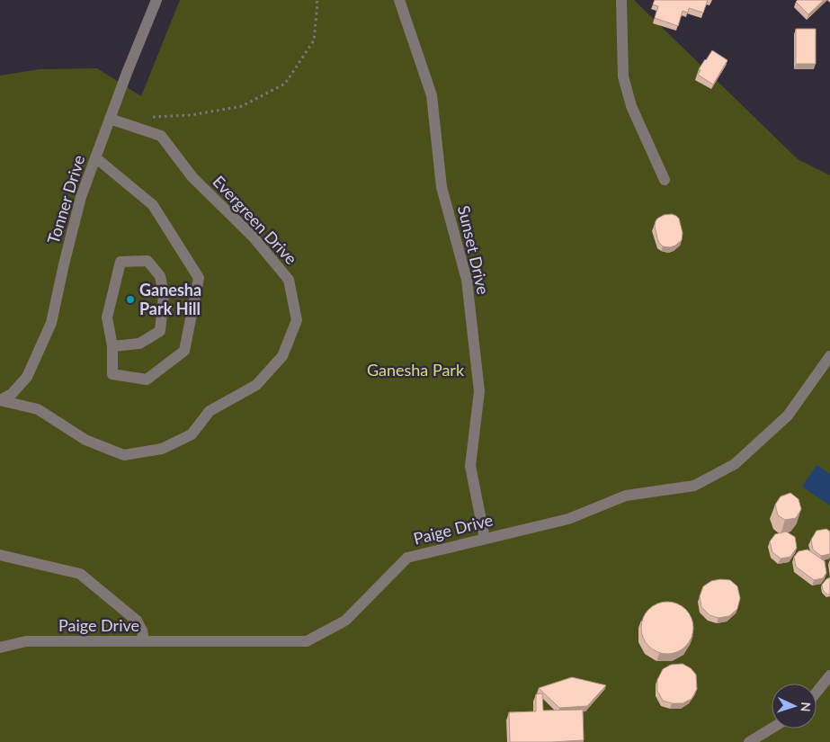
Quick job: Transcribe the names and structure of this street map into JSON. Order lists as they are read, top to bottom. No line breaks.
{"streets":{"street":["Tonner Drive","Evergreen Drive","Sunset Drive","Paige Drive"]},"crossings":[["Tonner Drive","Evergreen Drive"],["Sunset Drive","Paige Drive"]],"parks":["Ganesha Park"],"places":["Ganesha Park Hill"],"north":"right"}
